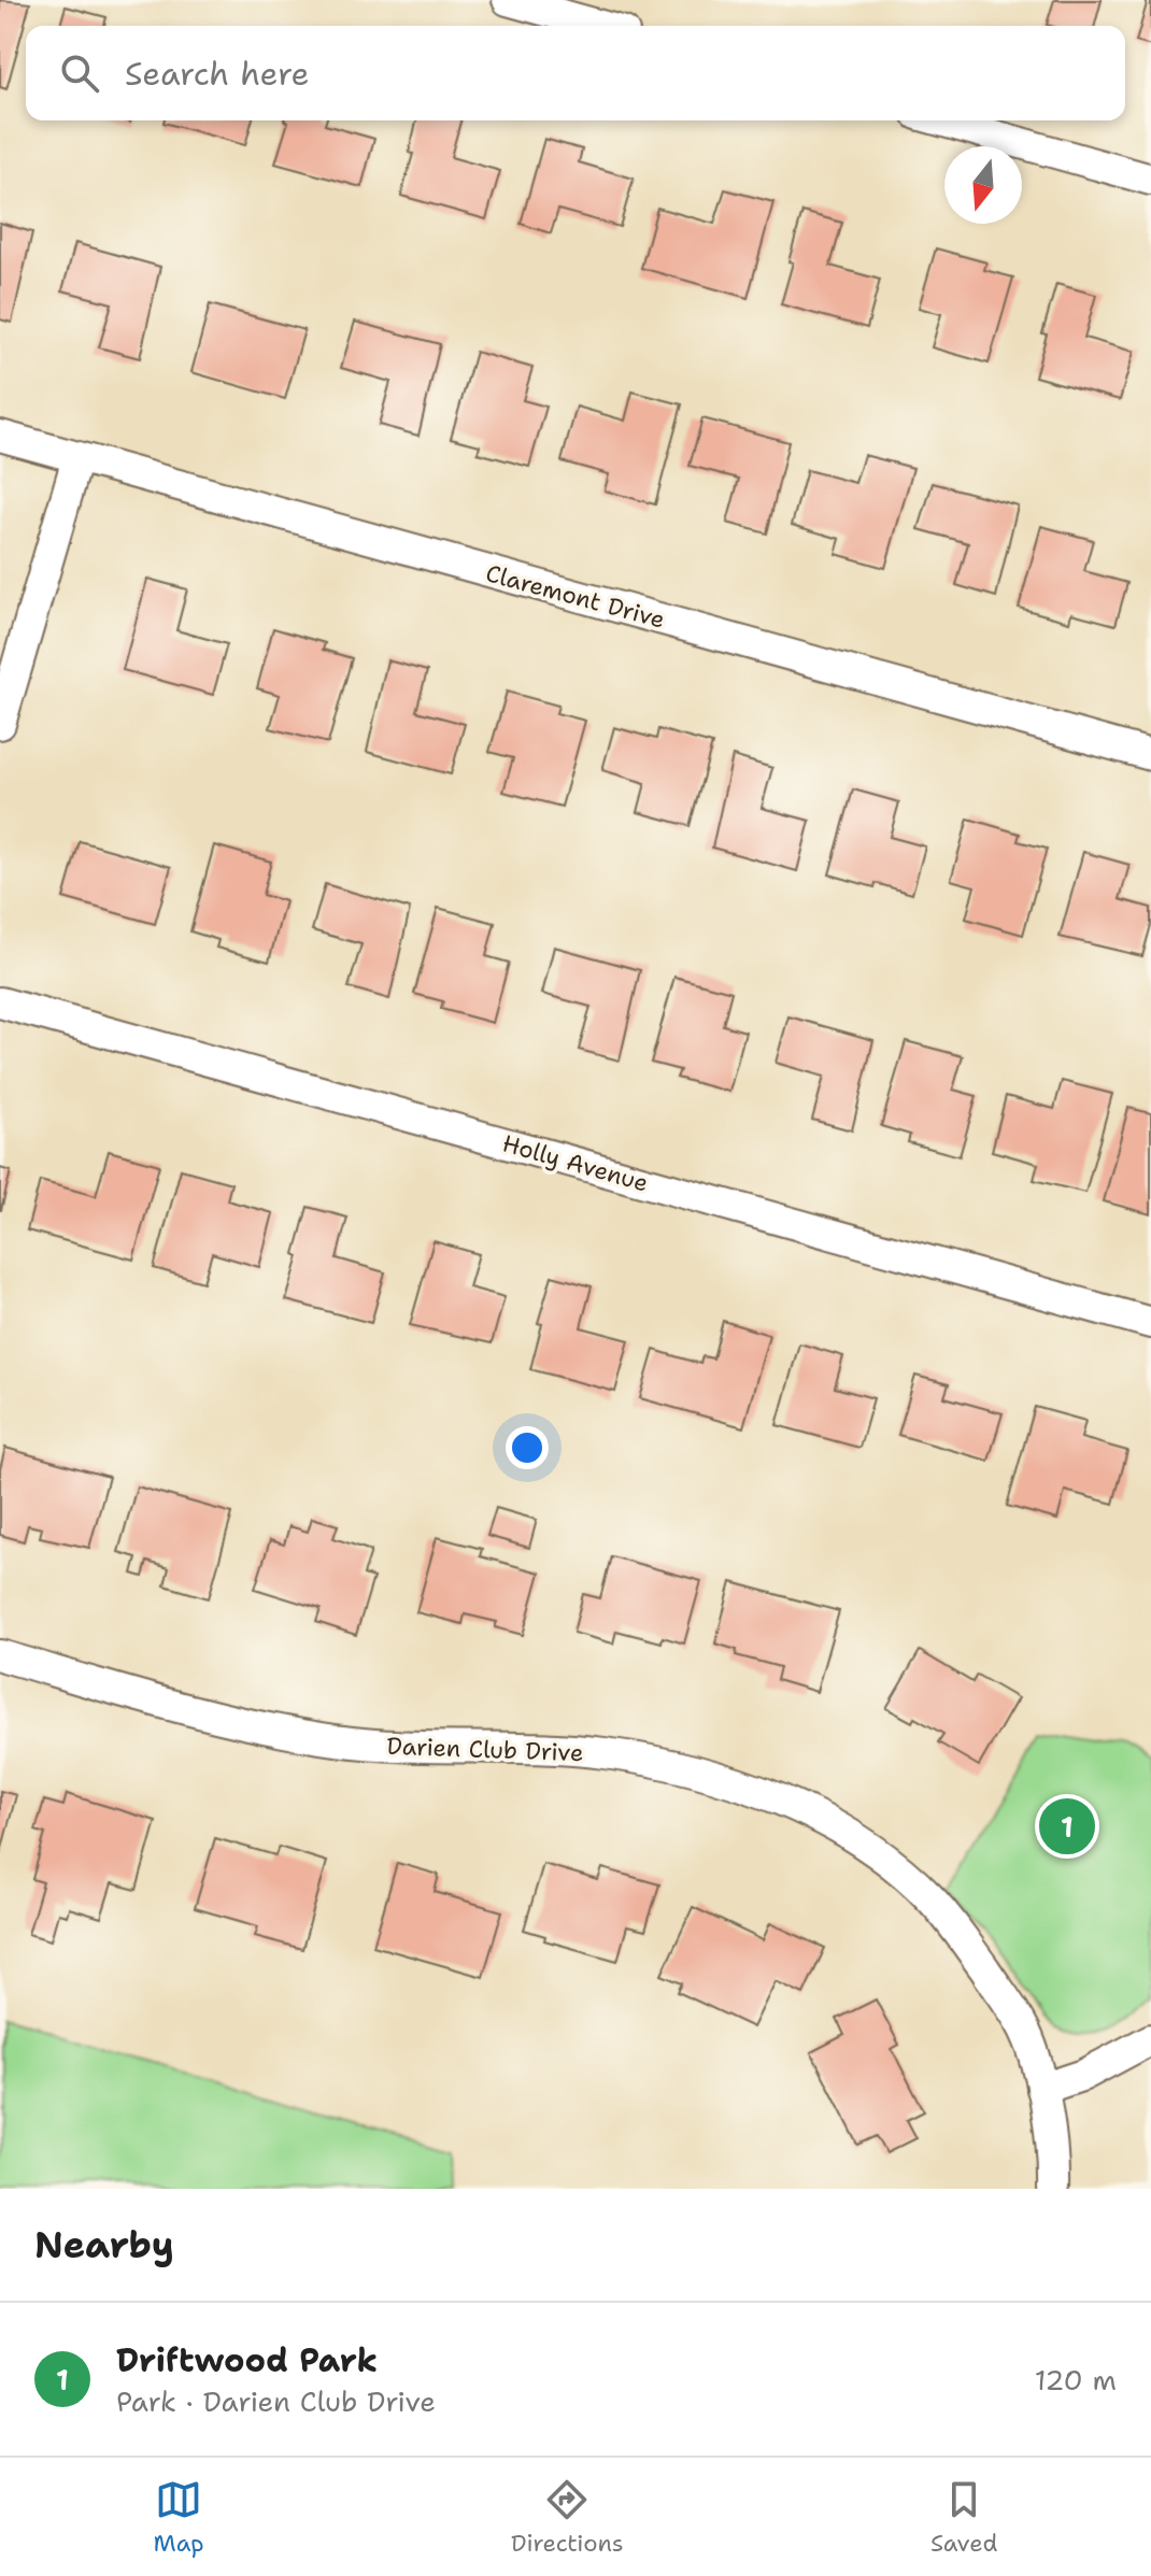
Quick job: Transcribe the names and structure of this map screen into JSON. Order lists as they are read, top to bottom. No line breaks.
{"streets":{"street":["Claremont Drive","Holly Avenue","Darien Club Drive"]},"north":"bottom","page":{"search":"Search here","pins":"1","heading":"Nearby","list":[{"mark":"1","name":"Driftwood Park","note":"Park · Darien Club Drive","value":"120 m"}],"nav":["Map","Directions","Saved"]}}
